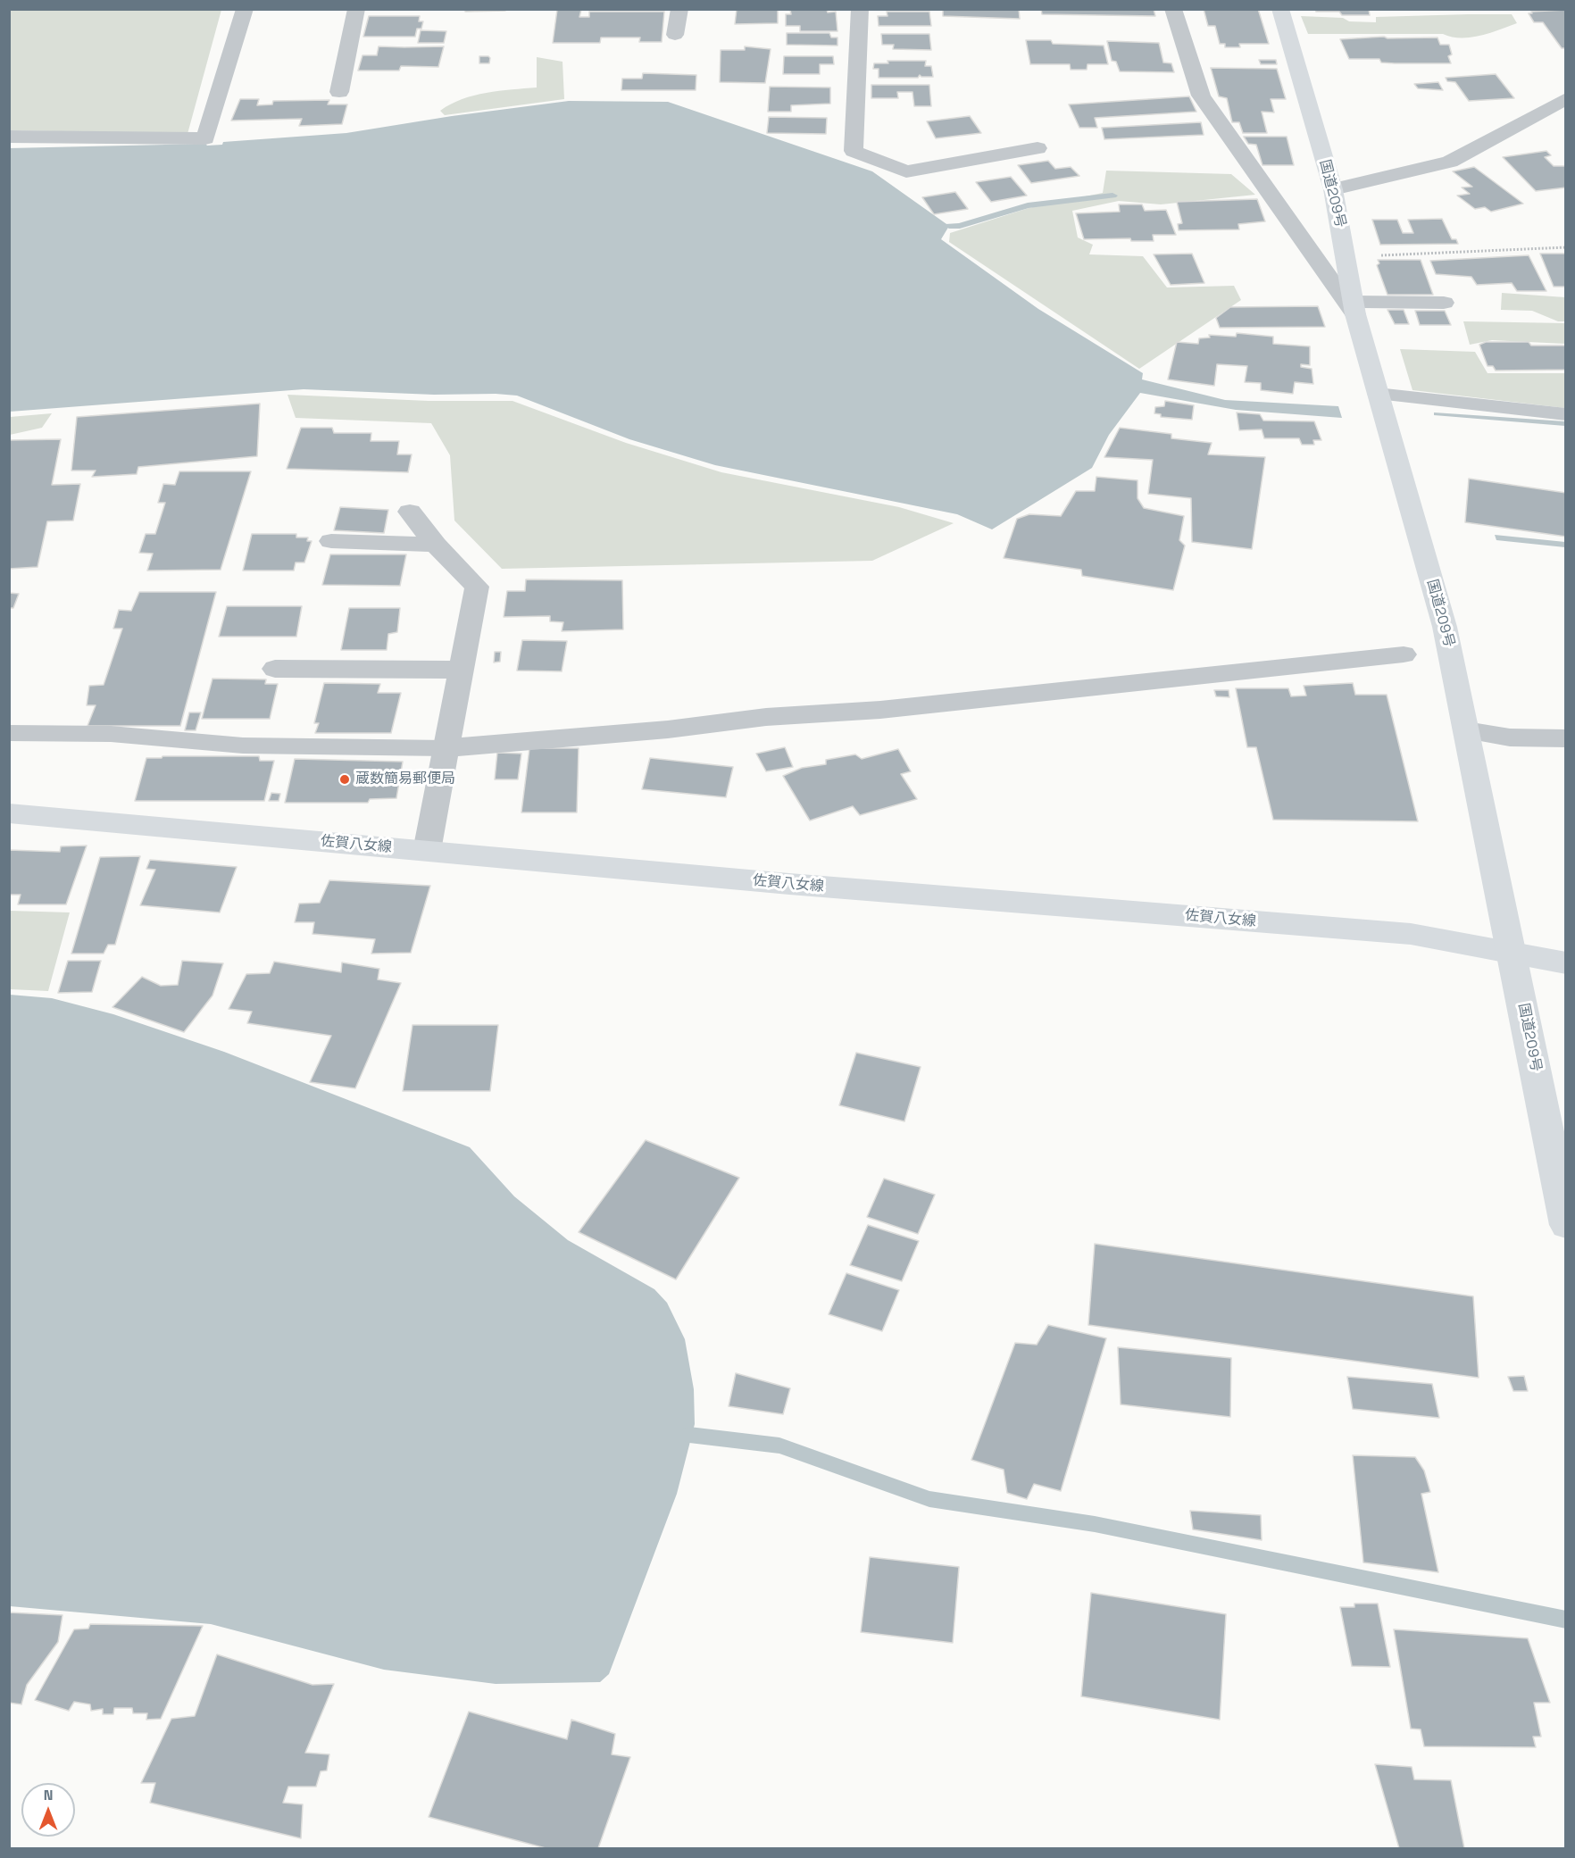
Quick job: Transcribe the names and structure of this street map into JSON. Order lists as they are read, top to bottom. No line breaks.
{"streets":{"main road":["国道209号","佐賀八女線"]},"crossings":[["国道209号","佐賀八女線"]],"places":["蔵数簡易郵便局"],"north":"top"}
